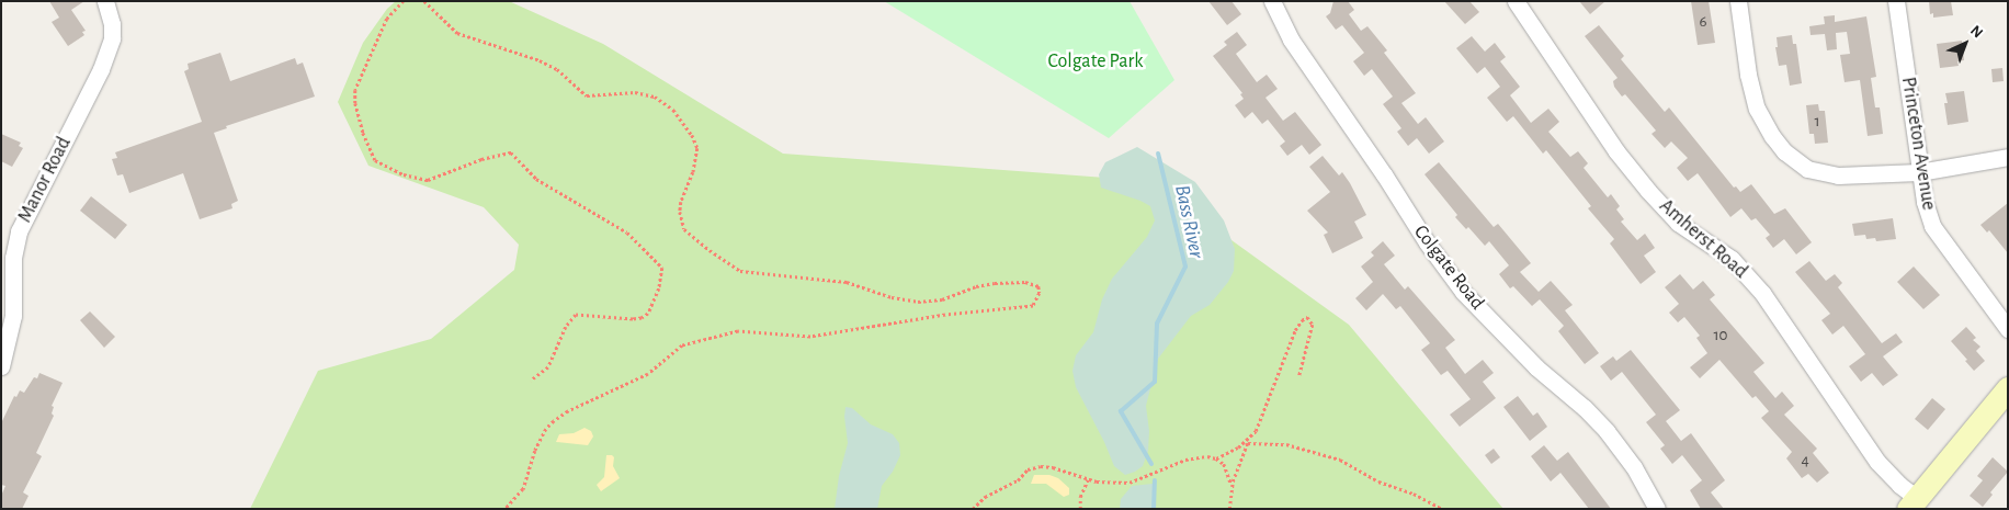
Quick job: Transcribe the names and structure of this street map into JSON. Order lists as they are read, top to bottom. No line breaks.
{"streets":{"street":["Princeton Avenue","Manor Road","Amherst Road","Colgate Road"]},"water":["Bass River"],"parks":["Colgate Park"],"house_numbers":["6","1","10","4"],"north":"top right"}
